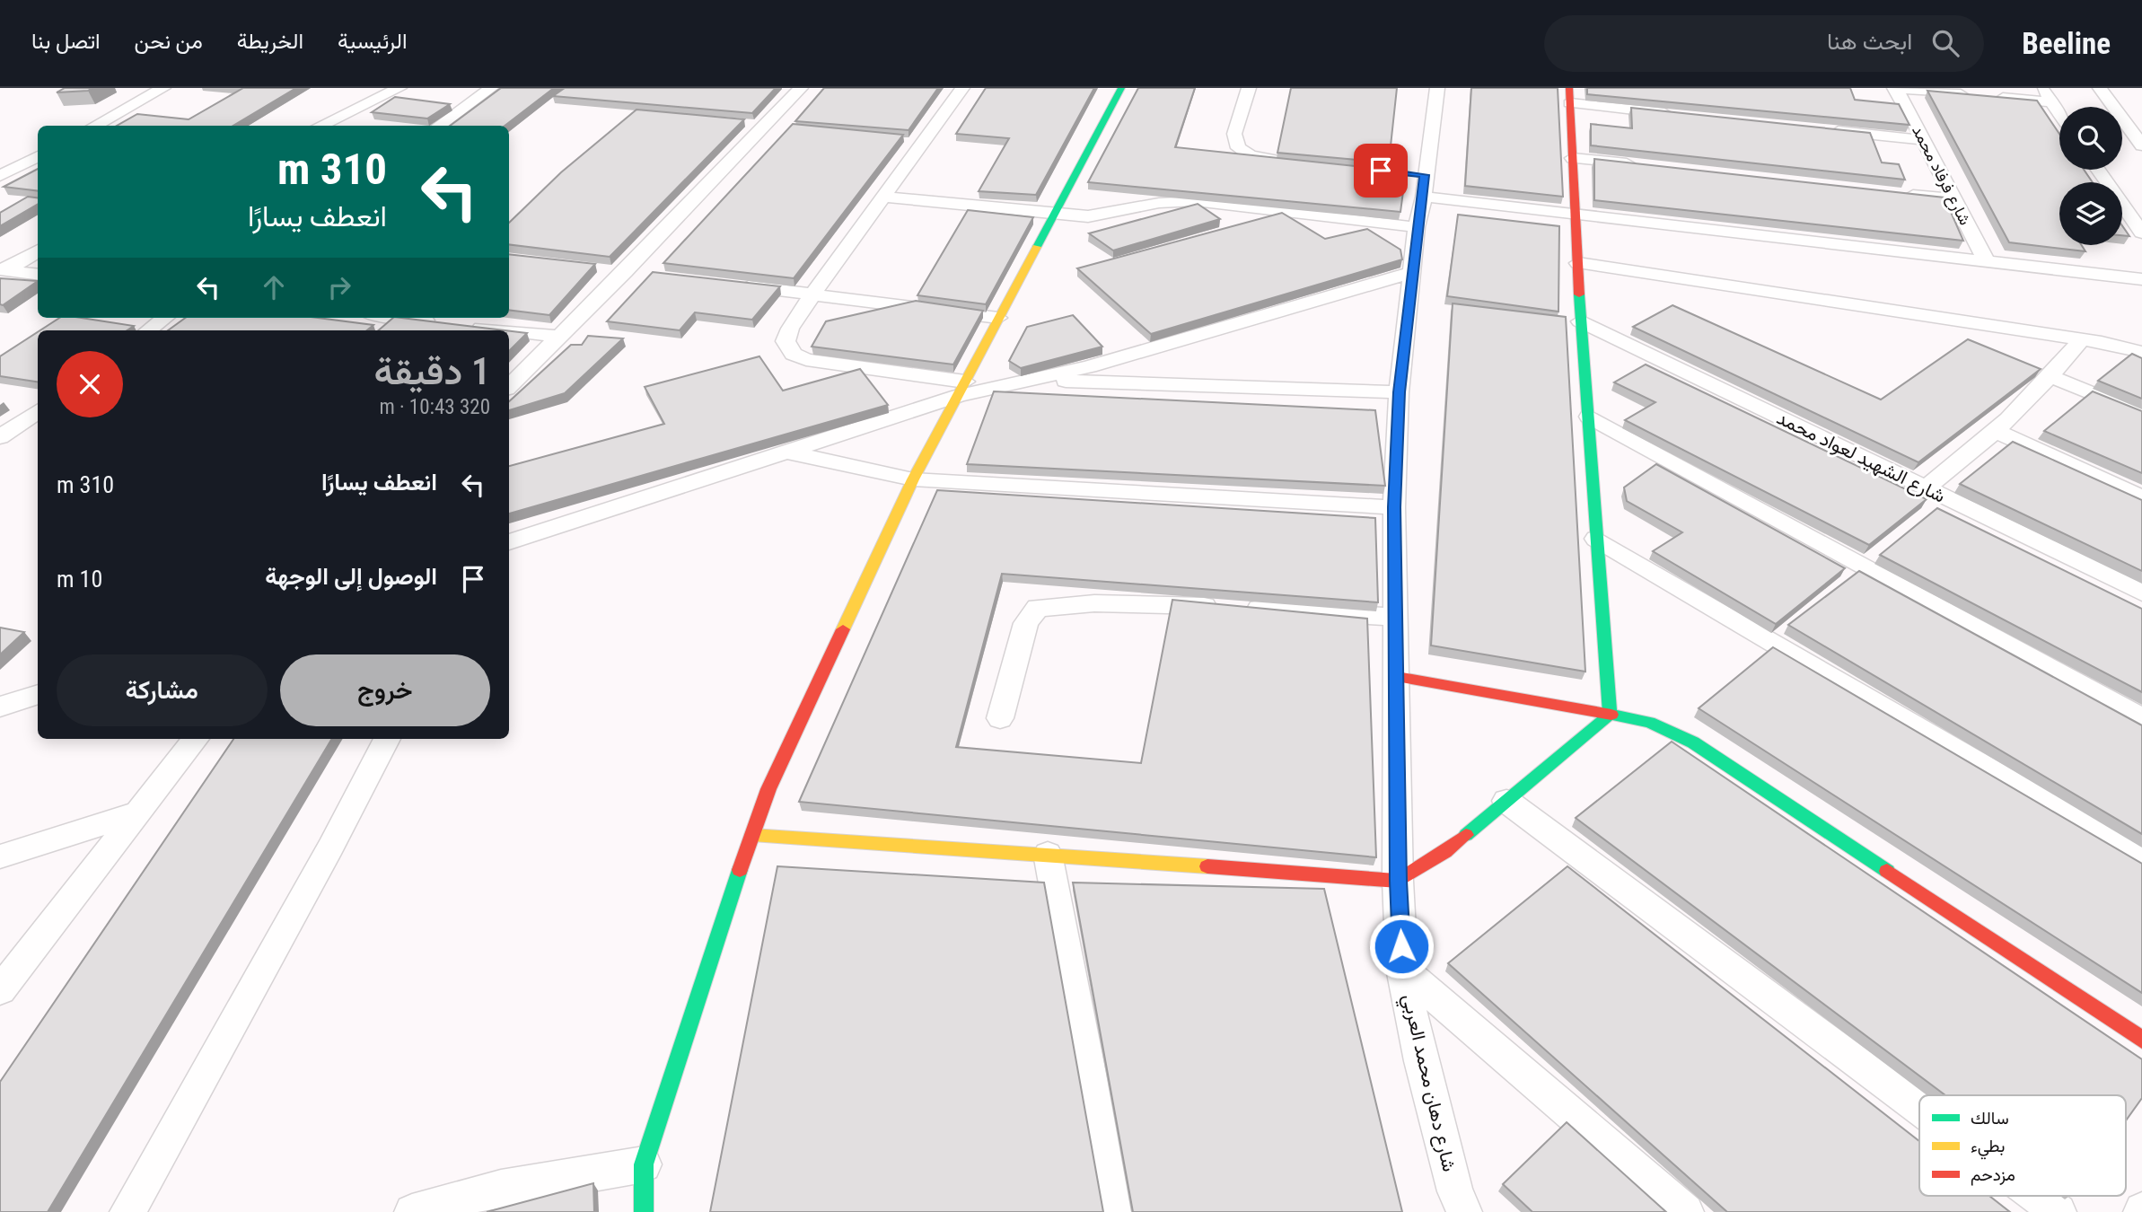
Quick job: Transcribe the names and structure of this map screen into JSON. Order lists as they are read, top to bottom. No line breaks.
{"streets":{"street":["شارع فرفاد محمد","شارع الشهيد لعواد محمد","شارع دهان محمد العربي"]},"legend":["سالك","بطيء","مزدحم"],"page":{"header":"Beeline","search":"ابحث هنا","nav":["الرئيسية","الخريطة","من نحن","اتصل بنا"],"turn":["310 m","انعطف يسارًا"],"heading":["1 دقيقة","320 m · 10:43"],"list":[{"name":"انعطف يسارًا","value":"310 m"},{"name":"الوصول إلى الوجهة","value":"10 m"}],"buttons":["خروج","مشاركة"]}}
